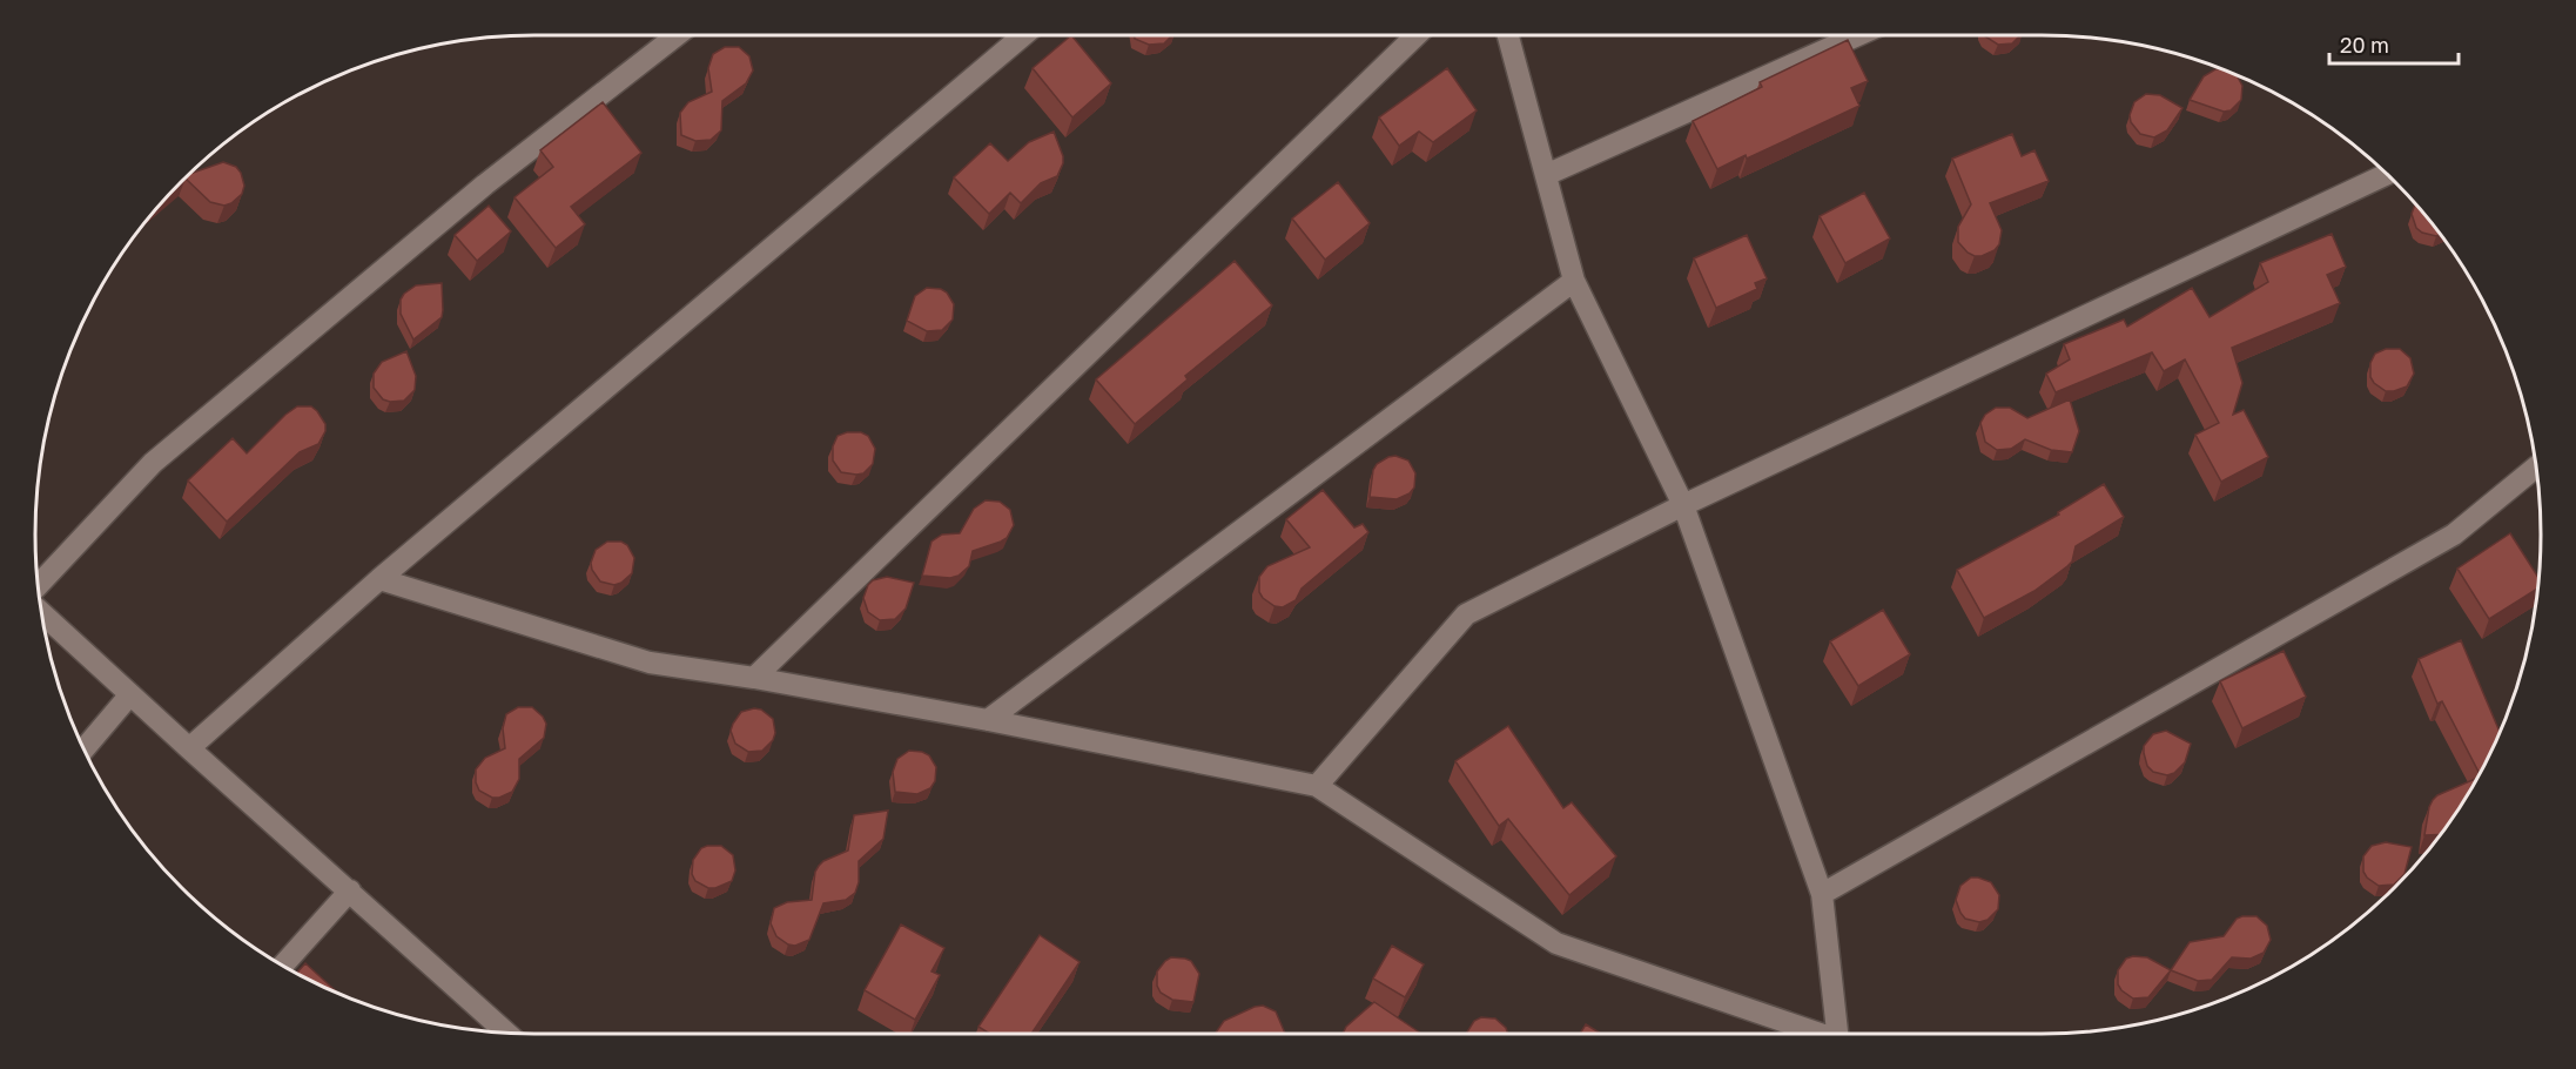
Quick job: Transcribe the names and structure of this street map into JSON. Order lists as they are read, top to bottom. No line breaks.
{"scale_bar":"20 m"}
